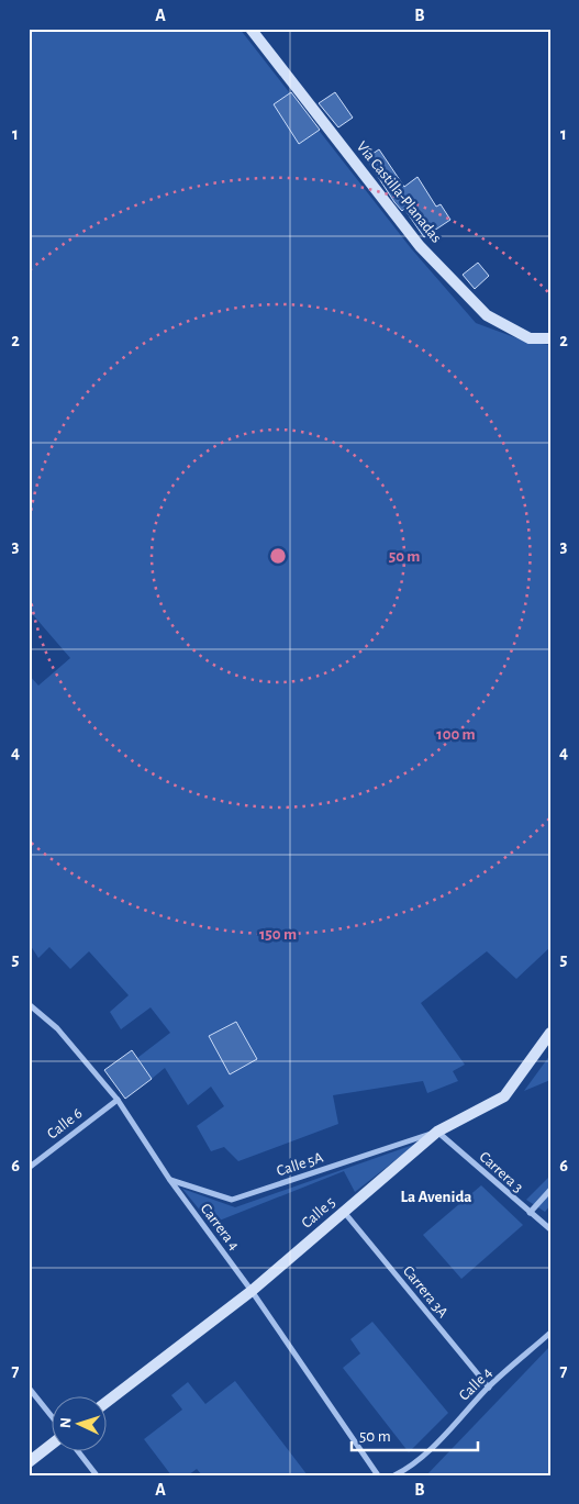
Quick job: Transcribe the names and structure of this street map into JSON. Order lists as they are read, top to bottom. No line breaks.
{"streets":{"main road":["Vía Castilla-Planadas","Calle 5"],"street":["Calle 6","Calle 5A","Carrera 3","Carrera 4","Carrera 3A","Calle 4"]},"crossings":[["Calle 6","Carrera 4"],["Calle 5A","Carrera 3"],["Calle 5A","Calle 5"],["Calle 5A","Carrera 4"],["Carrera 3","Calle 5"],["Calle 5","Carrera 4"],["Calle 5","Carrera 3A"],["Carrera 3A","Calle 4"]],"districts":["La Avenida"],"scale_bar":"50 m","north":"left","grid":{"columns":["A","B"],"rows":["1","2","3","4","5","6","7"]},"rings":["50 m","100 m","150 m"]}
